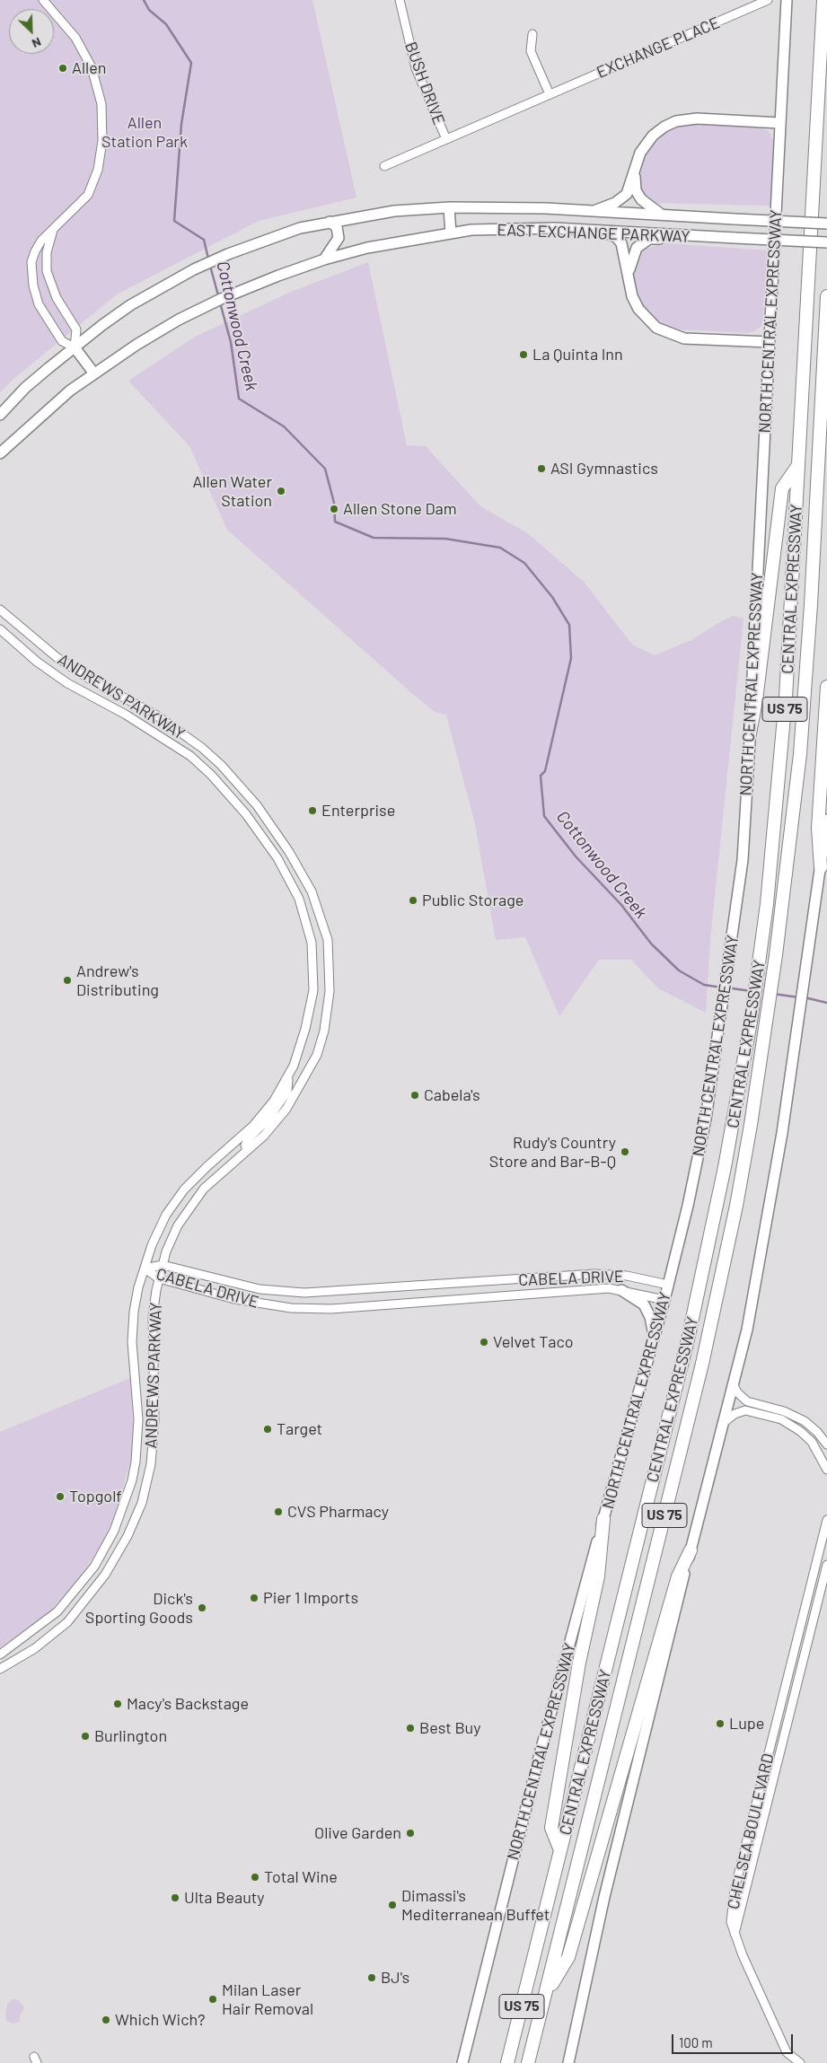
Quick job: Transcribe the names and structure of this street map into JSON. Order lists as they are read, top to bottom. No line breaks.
{"streets":{"highway":["CENTRAL EXPRESSWAY","US 75"],"main road":["EAST EXCHANGE PARKWAY","NORTH CENTRAL EXPRESSWAY"],"street":["EXCHANGE PLACE","BUSH DRIVE","ANDREWS PARKWAY","CABELA DRIVE","CHELSEA BOULEVARD"]},"crossings":[["EXCHANGE PLACE","BUSH DRIVE"],["NORTH CENTRAL EXPRESSWAY","CABELA DRIVE"],["ANDREWS PARKWAY","CABELA DRIVE"]],"water":["Cottonwood Creek"],"parks":["Allen Station Park"],"places":["Allen","La Quinta Inn","ASI Gymnastics","Allen Water Station","Allen Stone Dam","Enterprise","Public Storage","Andrew's Distributing","Cabela's","Rudy's Country Store and Bar-B-Q","Velvet Taco","Target","Topgolf","CVS Pharmacy","Pier 1 Imports","Dick's Sporting Goods","Macy's Backstage","Lupe","Best Buy","Burlington","Olive Garden","Total Wine","Ulta Beauty","Dimassi's Mediterranean Buffet","BJ's","Milan Laser Hair Removal","Which Wich?"],"scale_bar":"100 m","north":"bottom right"}
